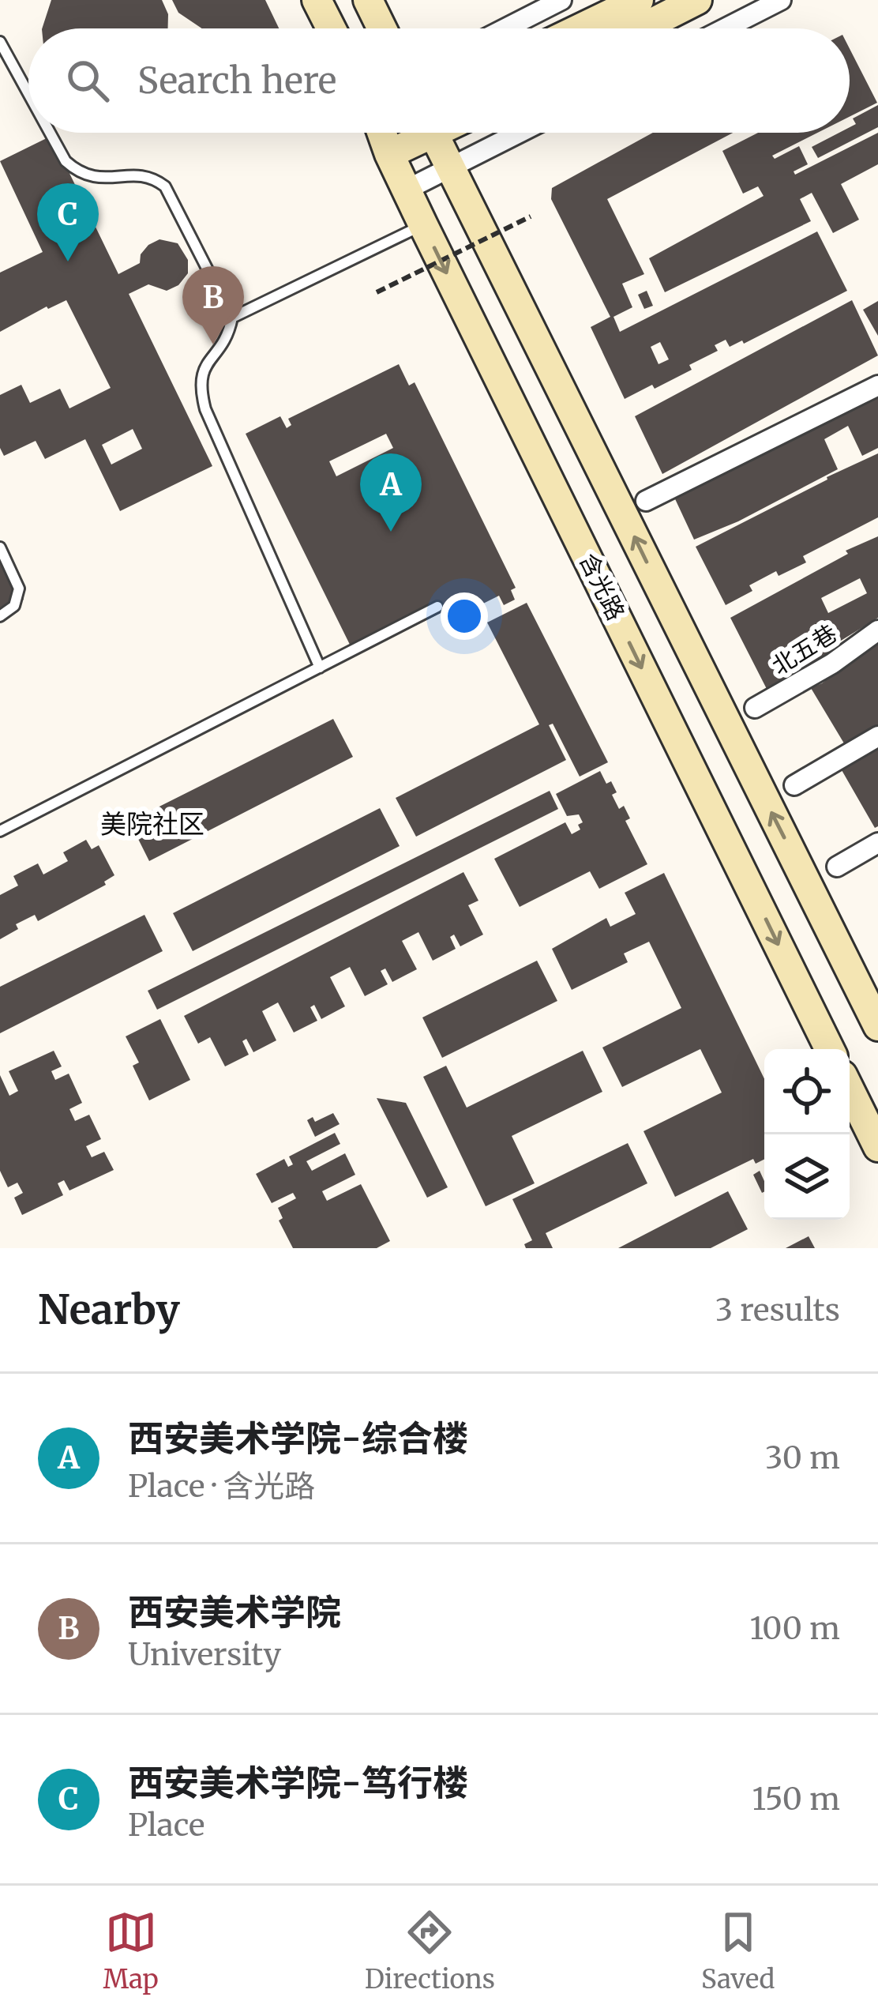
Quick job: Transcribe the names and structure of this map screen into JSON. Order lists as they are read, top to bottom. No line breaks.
{"streets":{"main road":["含光路"],"street":["北五巷"]},"districts":["美院社区"],"page":{"search":"Search here","pins":["C","B","A"],"heading":["Nearby","3 results"],"list":[{"mark":"A","name":"西安美术学院-综合楼","note":"Place · 含光路","value":"30 m"},{"mark":"B","name":"西安美术学院","note":"University","value":"100 m"},{"mark":"C","name":"西安美术学院-笃行楼","note":"Place","value":"150 m"}],"nav":["Map","Directions","Saved"]}}
